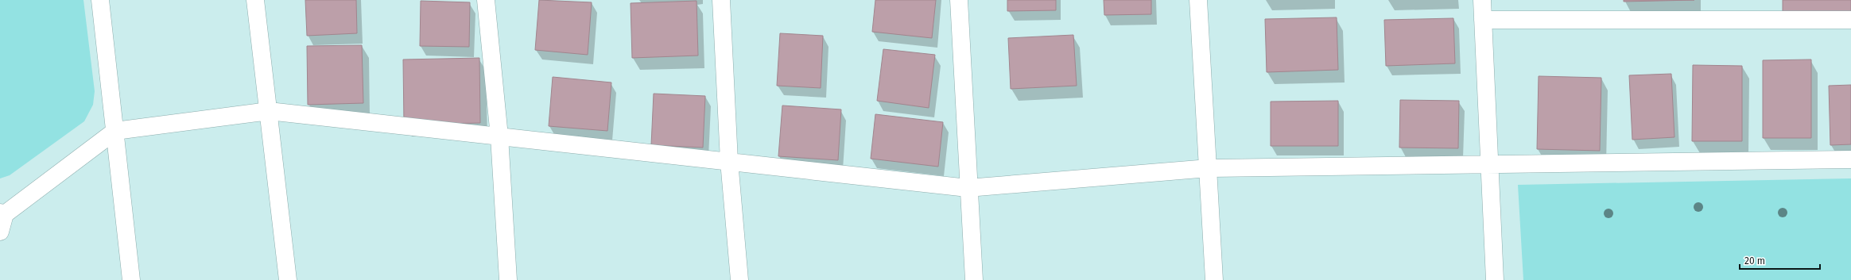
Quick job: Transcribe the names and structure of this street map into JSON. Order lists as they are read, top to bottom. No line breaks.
{"scale_bar":"20 m"}
